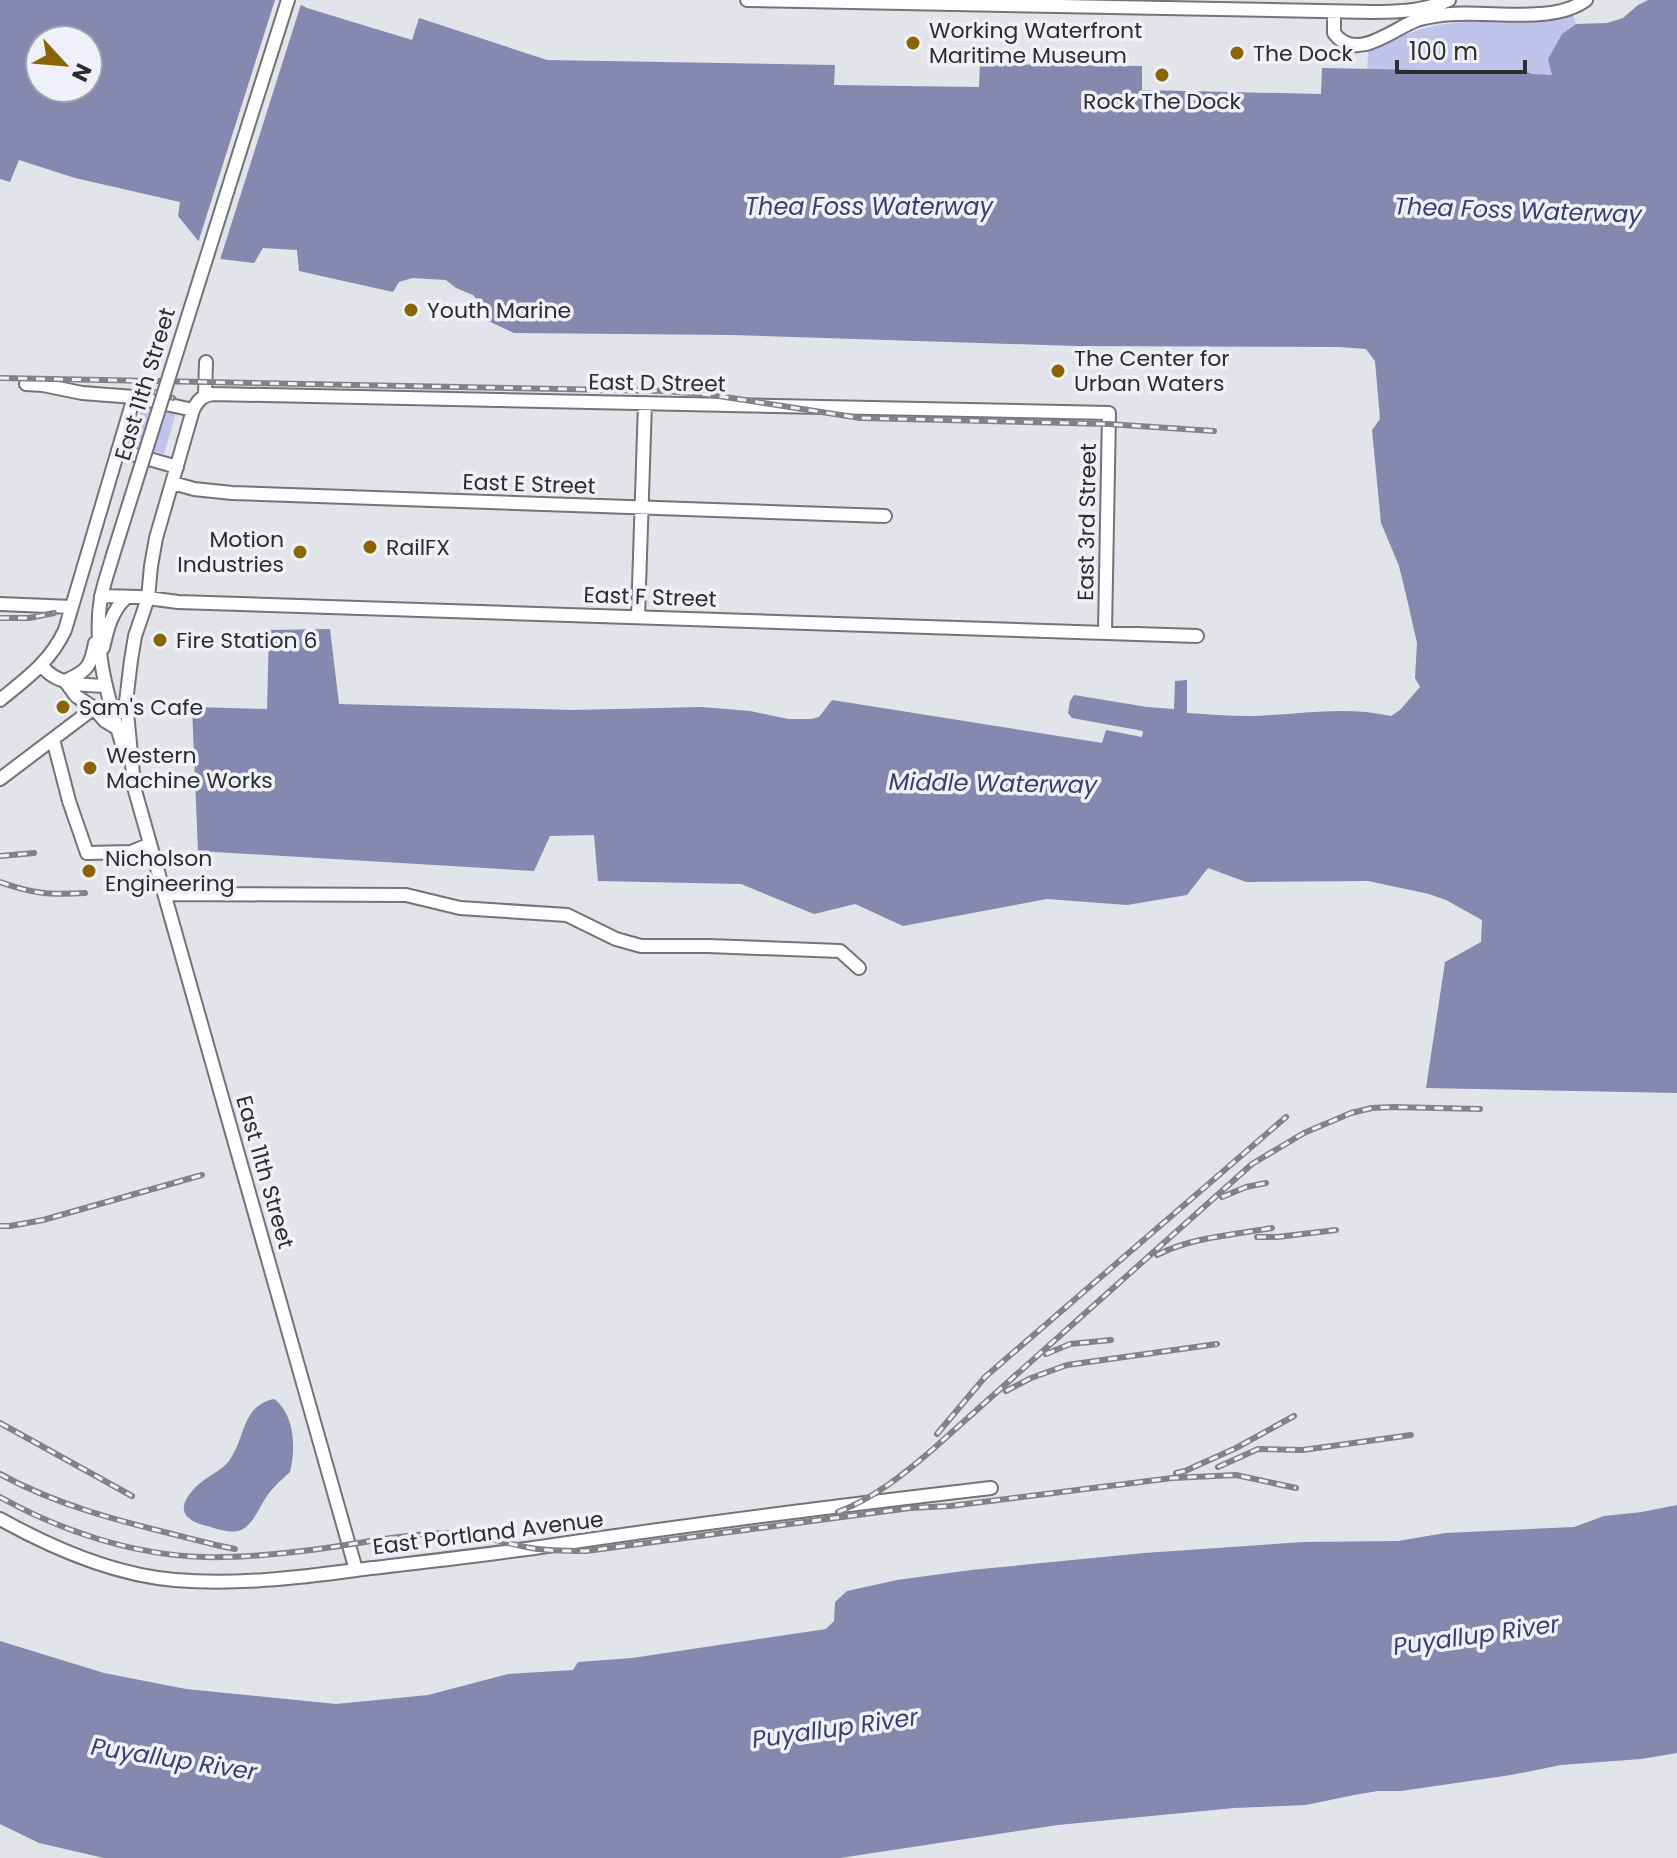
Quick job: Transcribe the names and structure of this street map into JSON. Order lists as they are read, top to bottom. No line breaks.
{"streets":{"street":["East D Street","East 11th Street","East E Street","East 3rd Street","East F Street","East Portland Avenue"]},"crossings":[["East D Street","East 11th Street"],["East D Street","East 3rd Street"],["East 11th Street","East E Street"],["East 11th Street","East F Street"],["East 11th Street","East Portland Avenue"],["East 3rd Street","East F Street"]],"water":["Thea Foss Waterway","Middle Waterway","Puyallup River"],"places":["Working Waterfront Maritime Museum","The Dock","Rock The Dock","Youth Marine","The Center for Urban Waters","RailFX","Motion Industries","Fire Station 6","Sam's Cafe","Western Machine Works","Nicholson Engineering"],"scale_bar":"100 m","north":"bottom right"}
